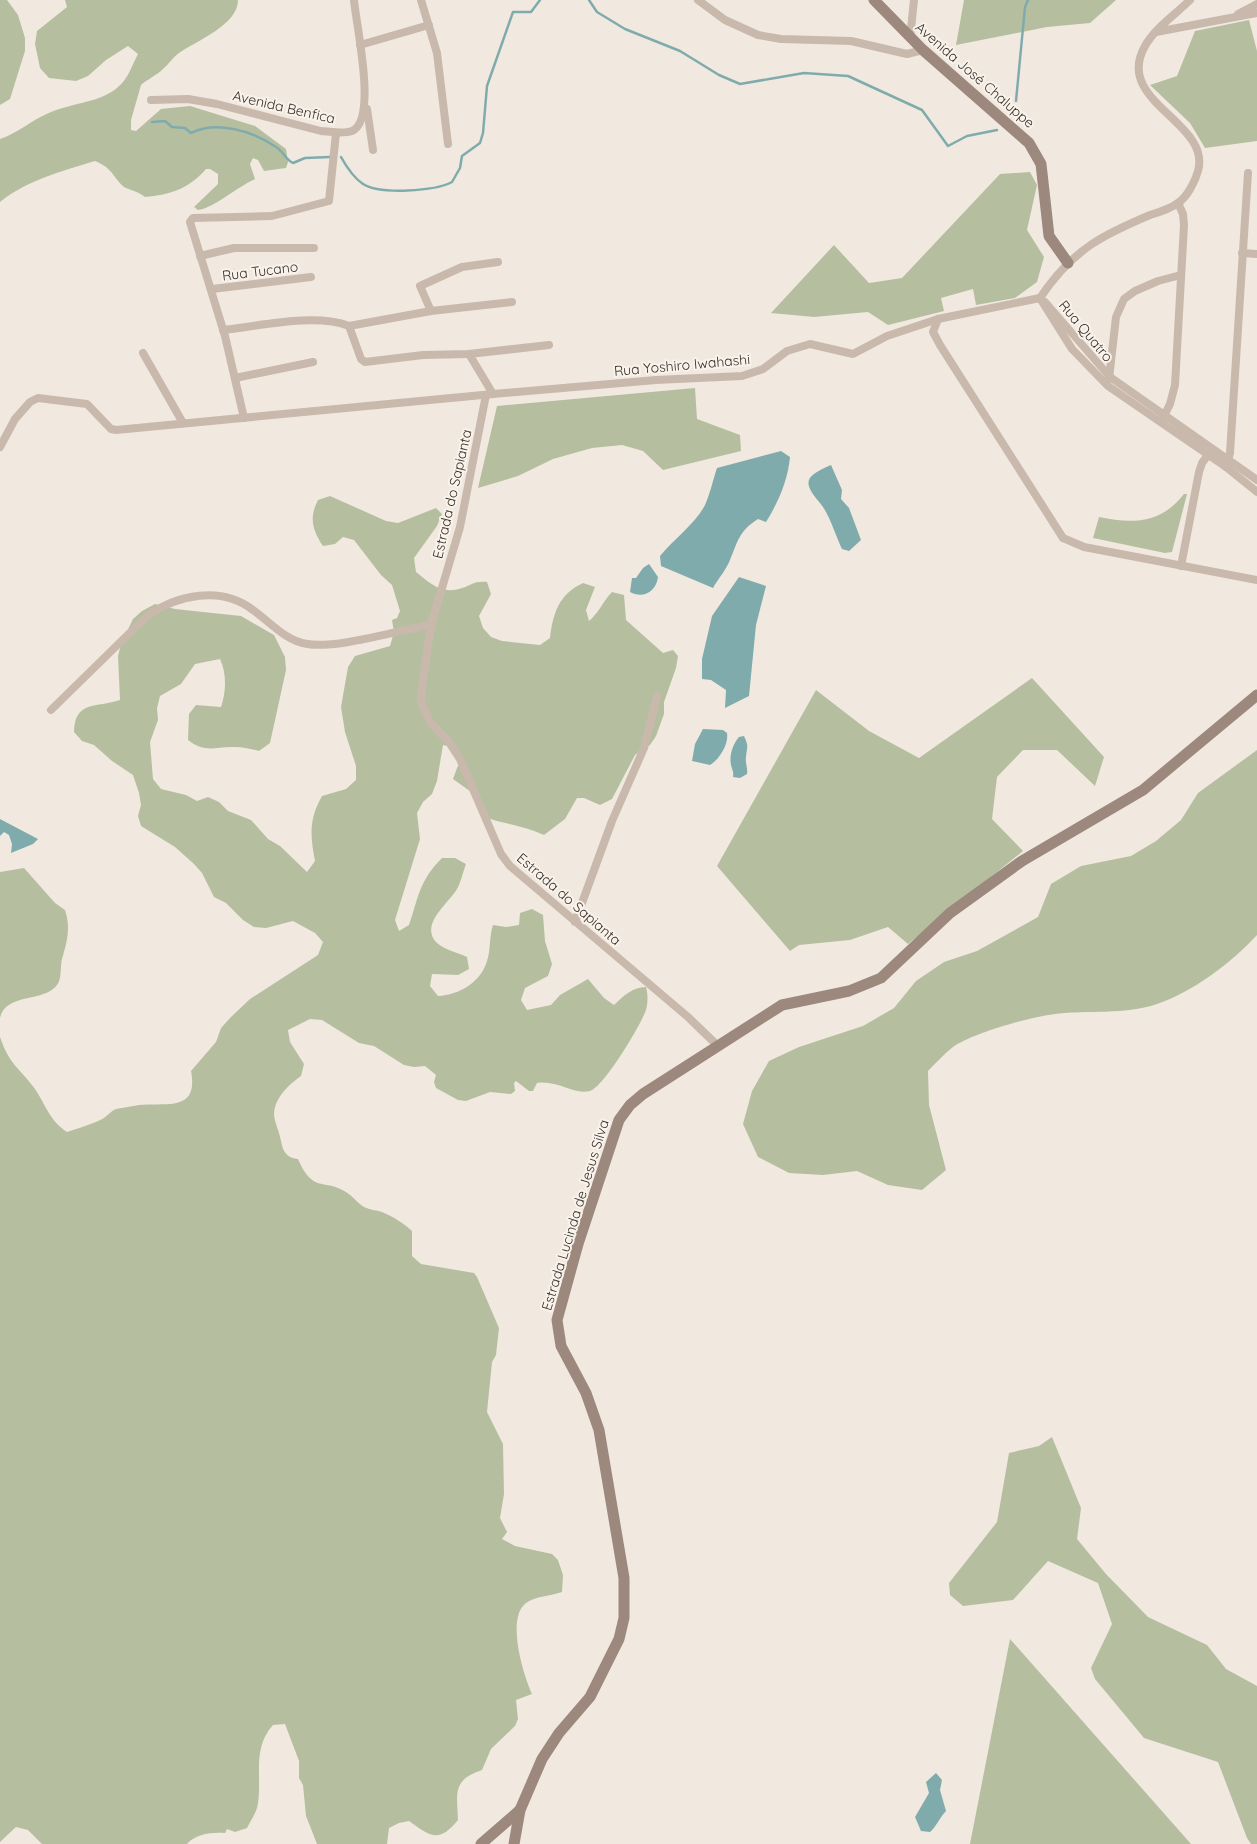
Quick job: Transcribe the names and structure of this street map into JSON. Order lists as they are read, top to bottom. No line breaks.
{"streets":{"main road":["Avenida José Chaluppe","Estrada Lucinda de Jesus Silva"],"street":["Avenida Benfica","Rua Tucano","Rua Quatro","Rua Yoshiro Iwahashi","Estrada do Sapianta"]},"crossings":[["Rua Quatro","Rua Yoshiro Iwahashi"],["Rua Yoshiro Iwahashi","Estrada do Sapianta"],["Estrada do Sapianta","Estrada Lucinda de Jesus Silva"]]}
